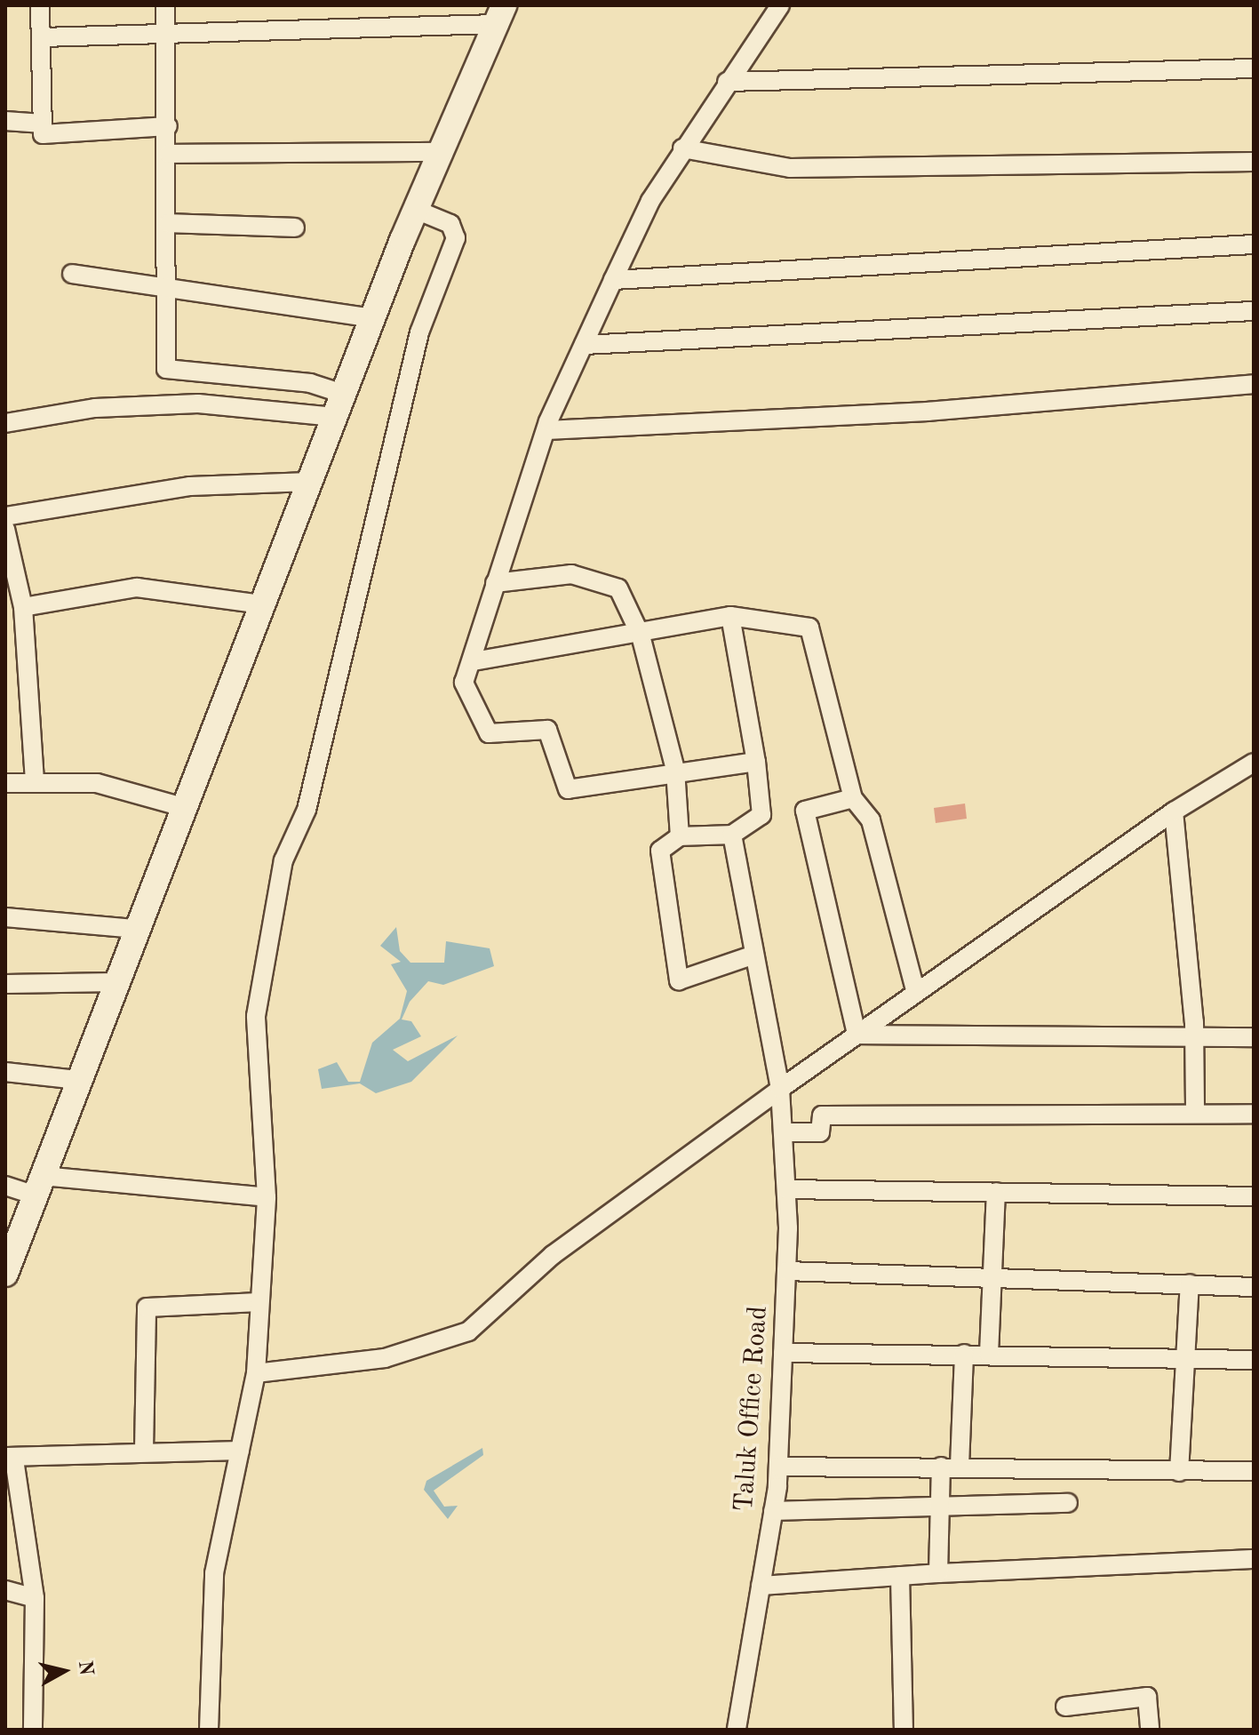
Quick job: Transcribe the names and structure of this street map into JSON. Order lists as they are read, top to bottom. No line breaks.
{"streets":{"street":["Taluk Office Road"]},"north":"right"}
